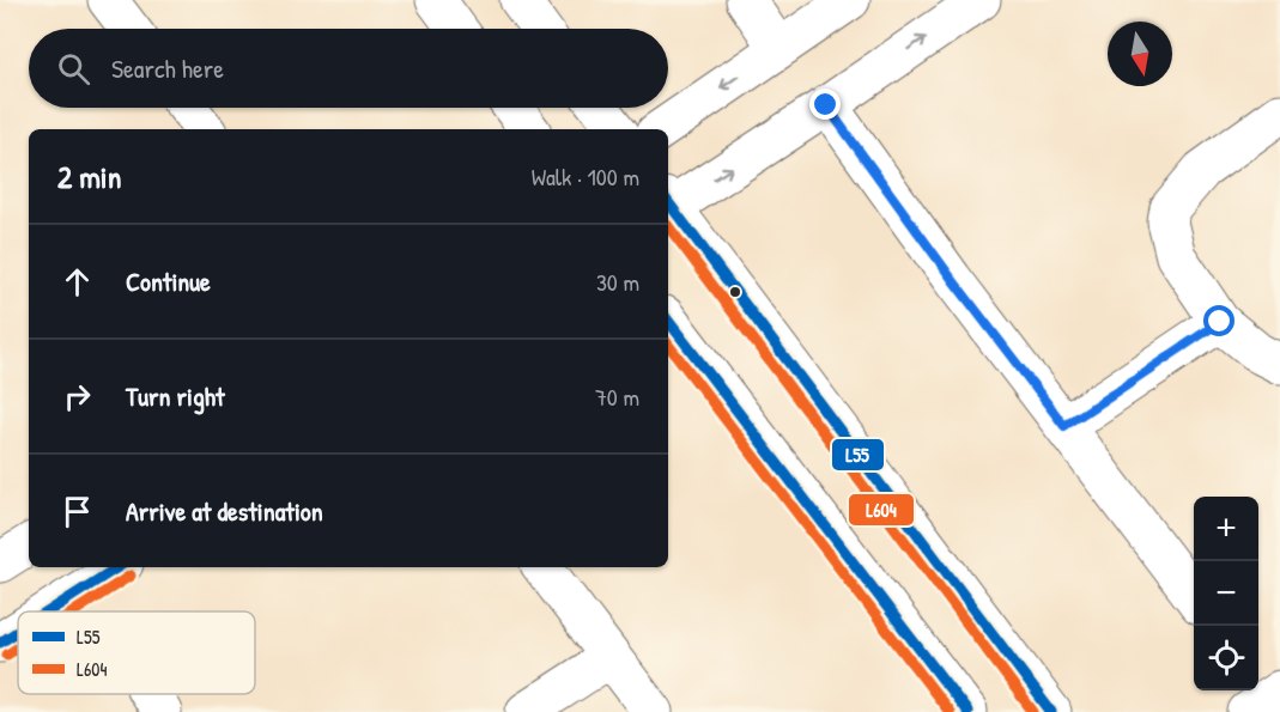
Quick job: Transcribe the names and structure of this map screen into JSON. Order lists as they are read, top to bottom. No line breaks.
{"lines":["transit line L55","transit line L604"],"legend":["L55","L604"],"north":"bottom","page":{"search":"Search here","heading":["2 min","Walk · 100 m"],"list":[["Continue","30 m"],["Turn right","70 m"],"Arrive at destination"],"map_buttons":["+","−"]}}
